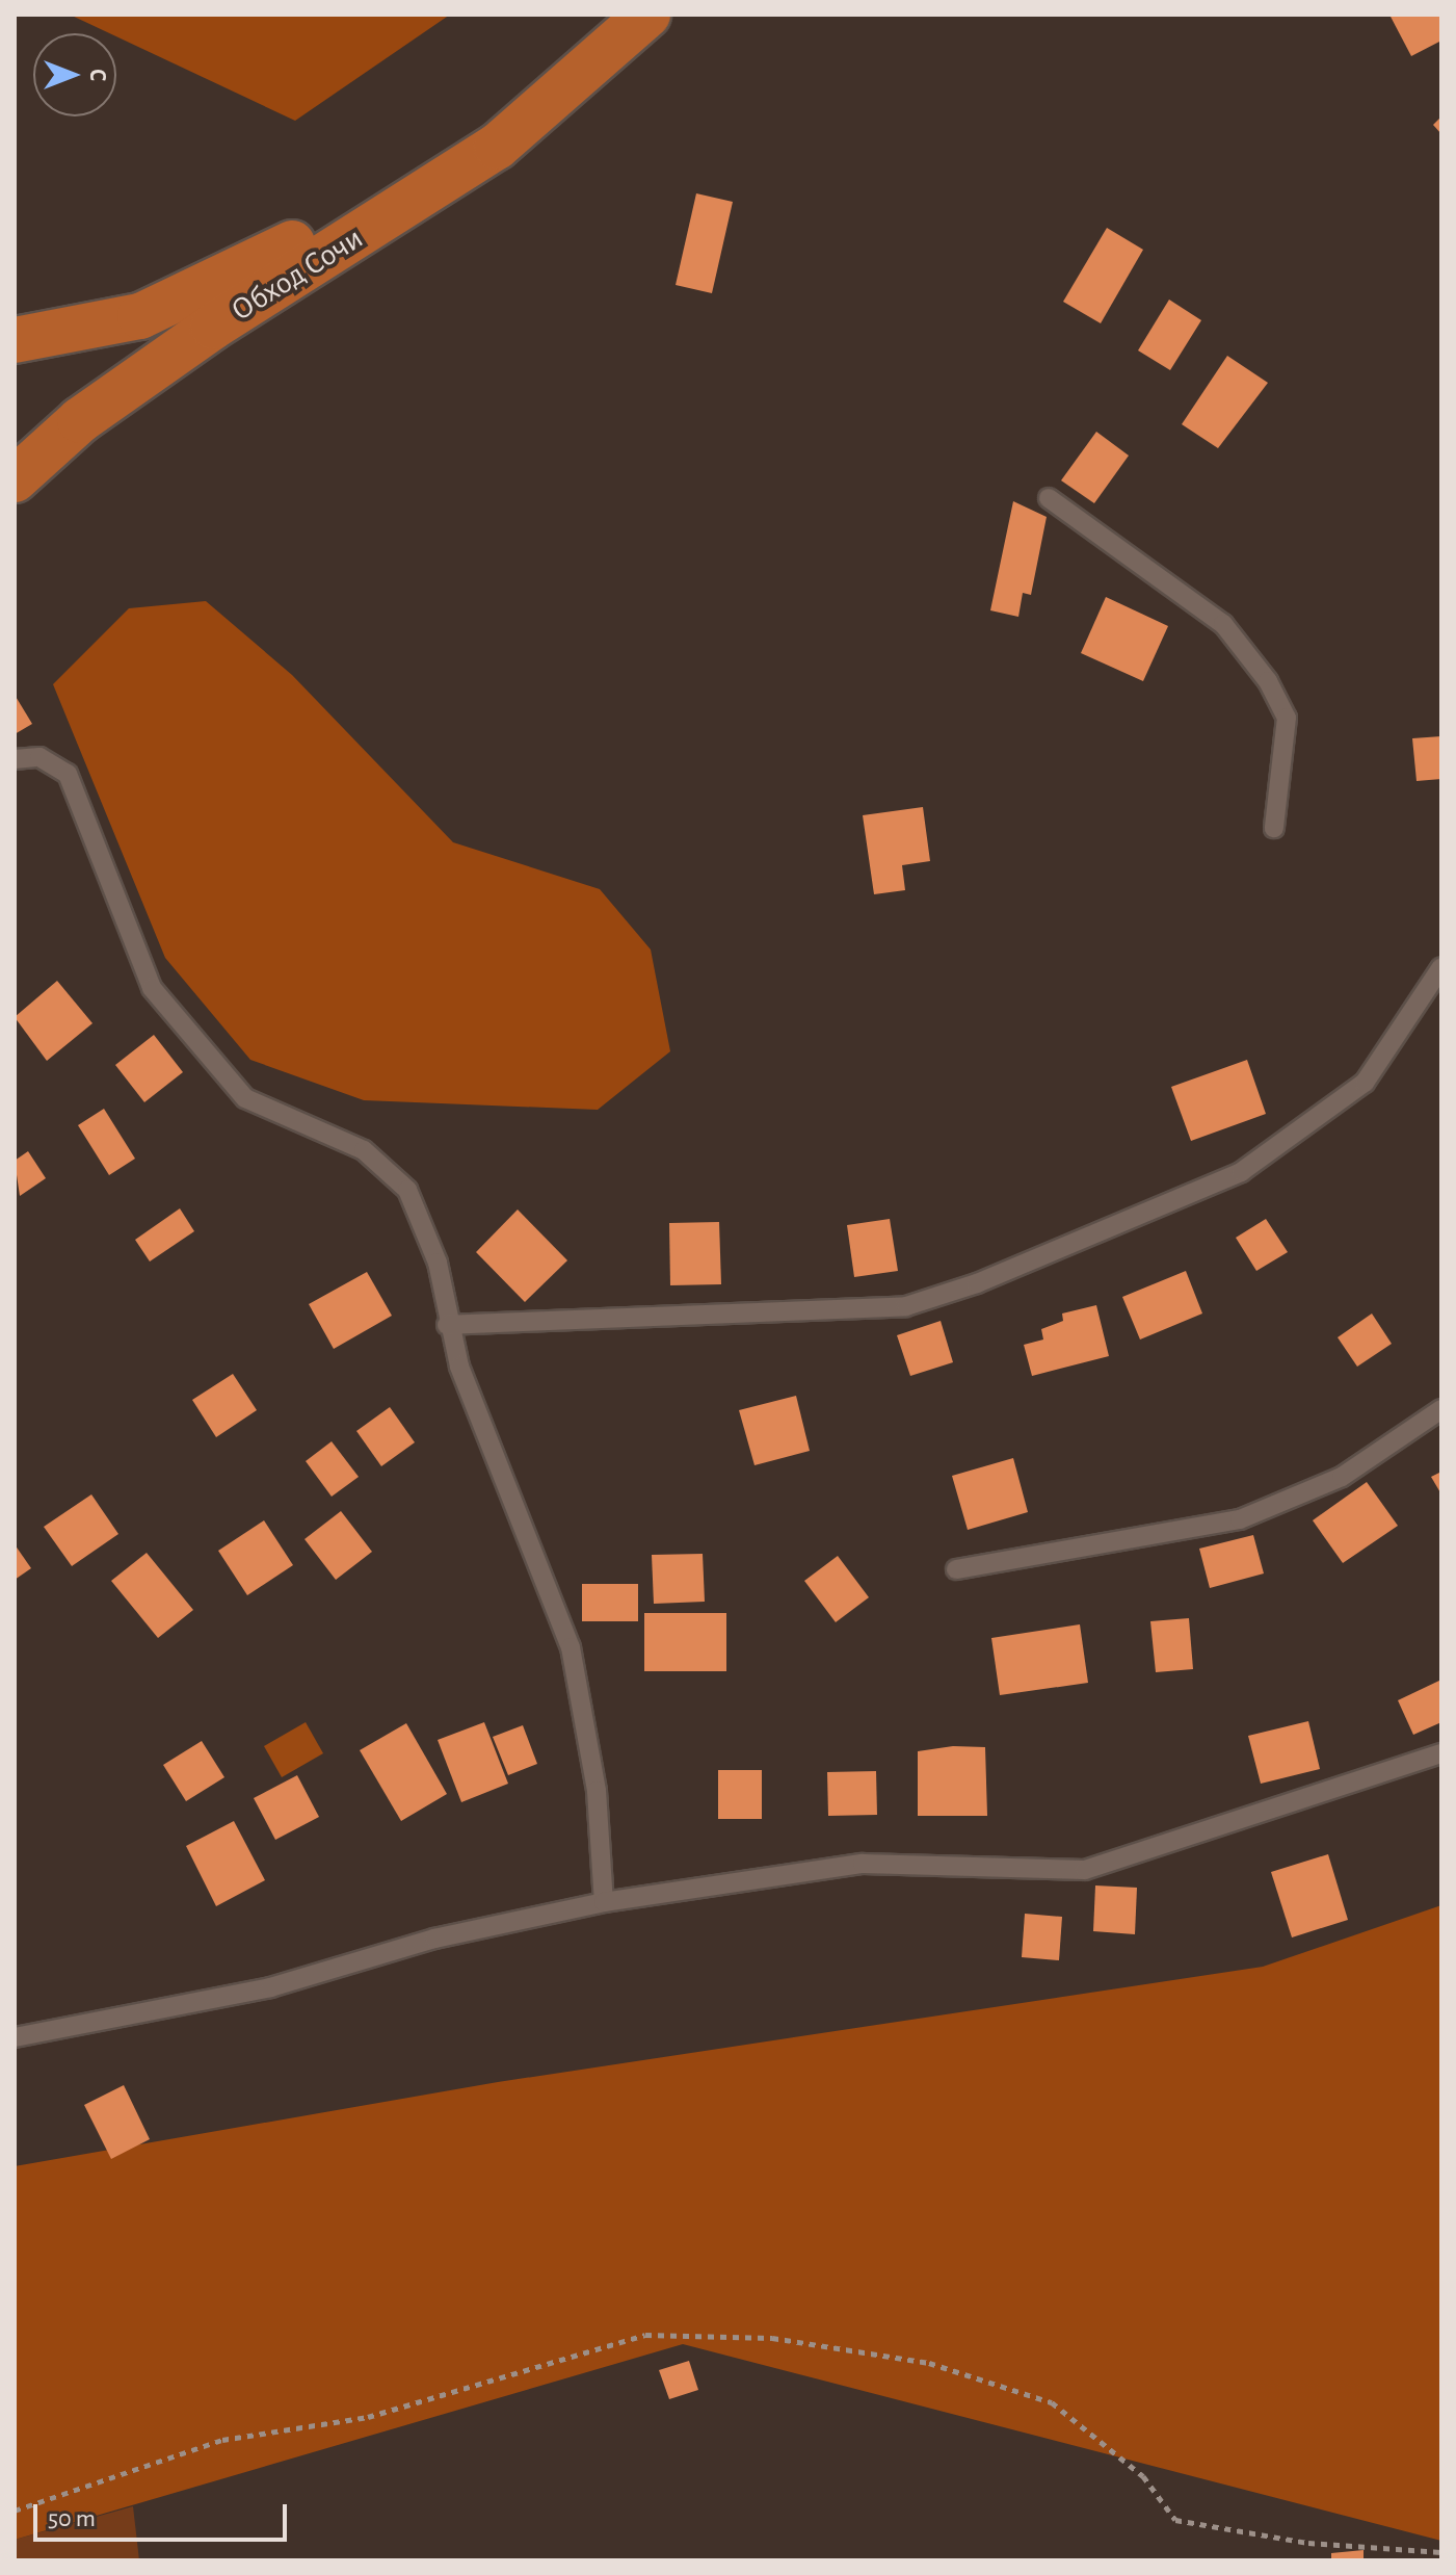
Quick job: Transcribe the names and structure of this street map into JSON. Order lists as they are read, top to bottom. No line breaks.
{"streets":{"highway":["Обход Сочи"]},"scale_bar":"50 m","north":"right"}
